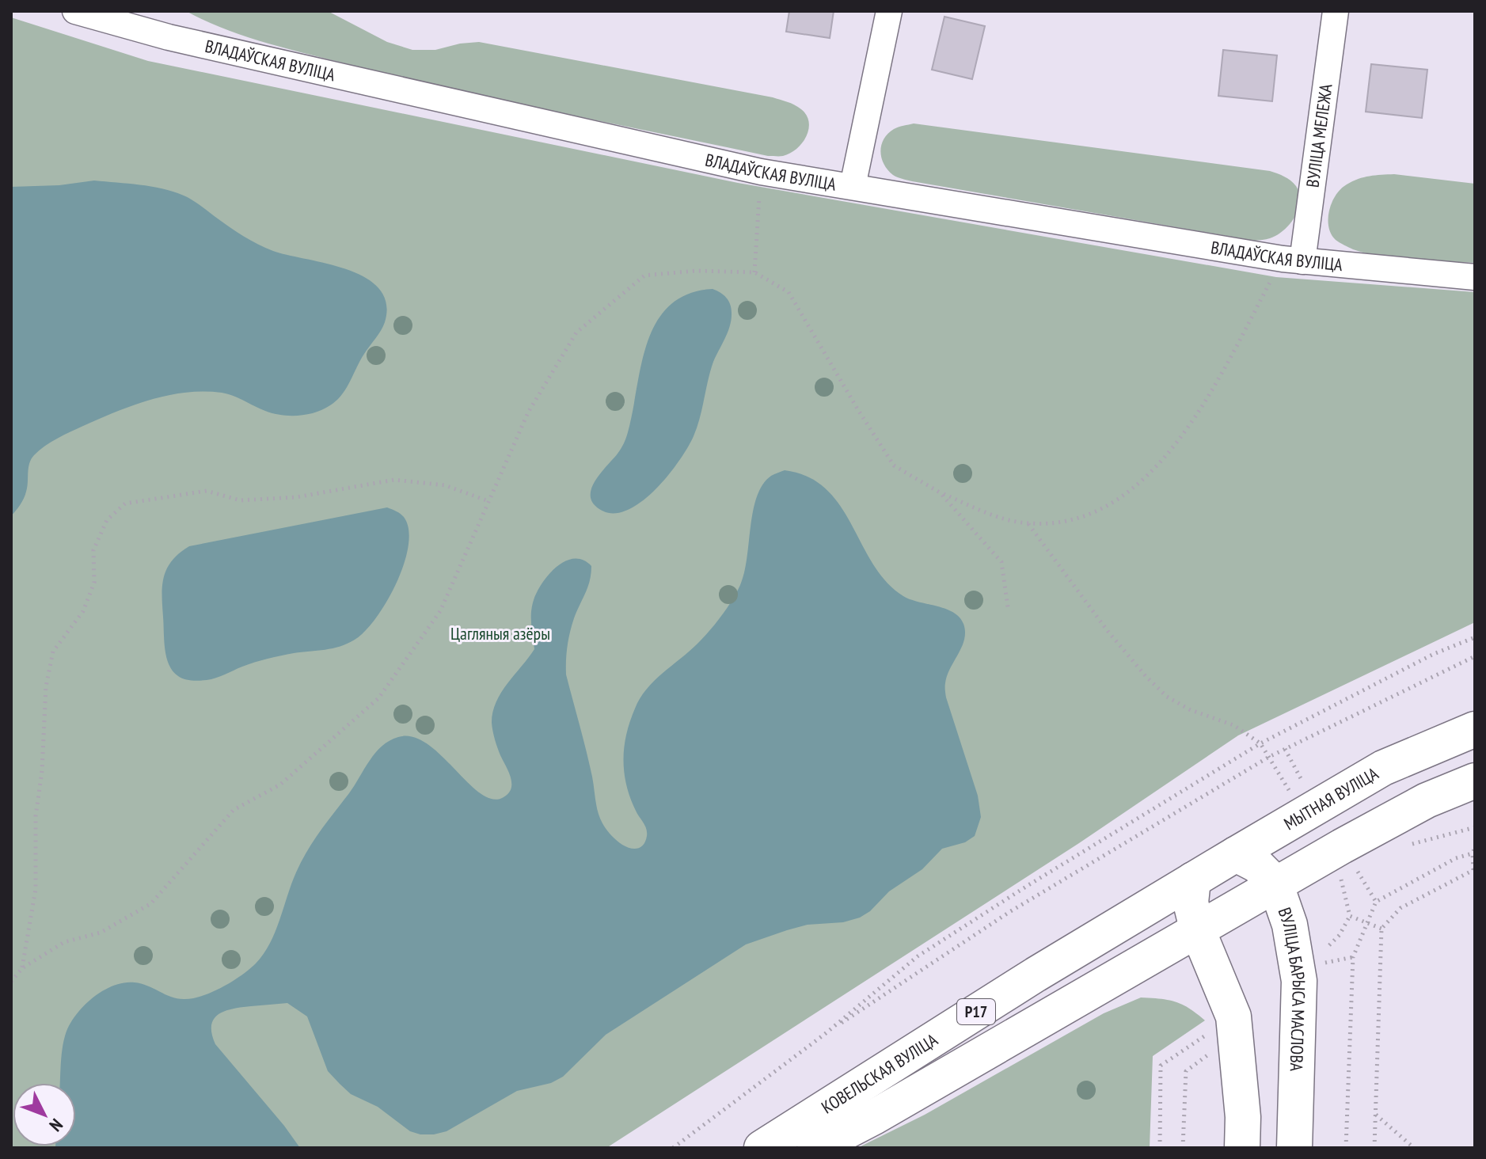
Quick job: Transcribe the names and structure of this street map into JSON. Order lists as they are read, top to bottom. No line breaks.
{"streets":{"main road":["МЫТНАЯ ВУЛІЦА","ВУЛІЦА БАРЫСА МАСЛОВА","Р17","КОВЕЛЬСКАЯ ВУЛІЦА"],"street":["ВЛАДАЎСКАЯ ВУЛІЦА","ВУЛІЦА МЕЛЕЖА"]},"crossings":[["ВЛАДАЎСКАЯ ВУЛІЦА","ВУЛІЦА МЕЛЕЖА"],["МЫТНАЯ ВУЛІЦА","ВУЛІЦА БАРЫСА МАСЛОВА"],["МЫТНАЯ ВУЛІЦА","КОВЕЛЬСКАЯ ВУЛІЦА"],["ВУЛІЦА БАРЫСА МАСЛОВА","Р17"]],"parks":["Цагляныя азёры"],"north":"bottom right"}
